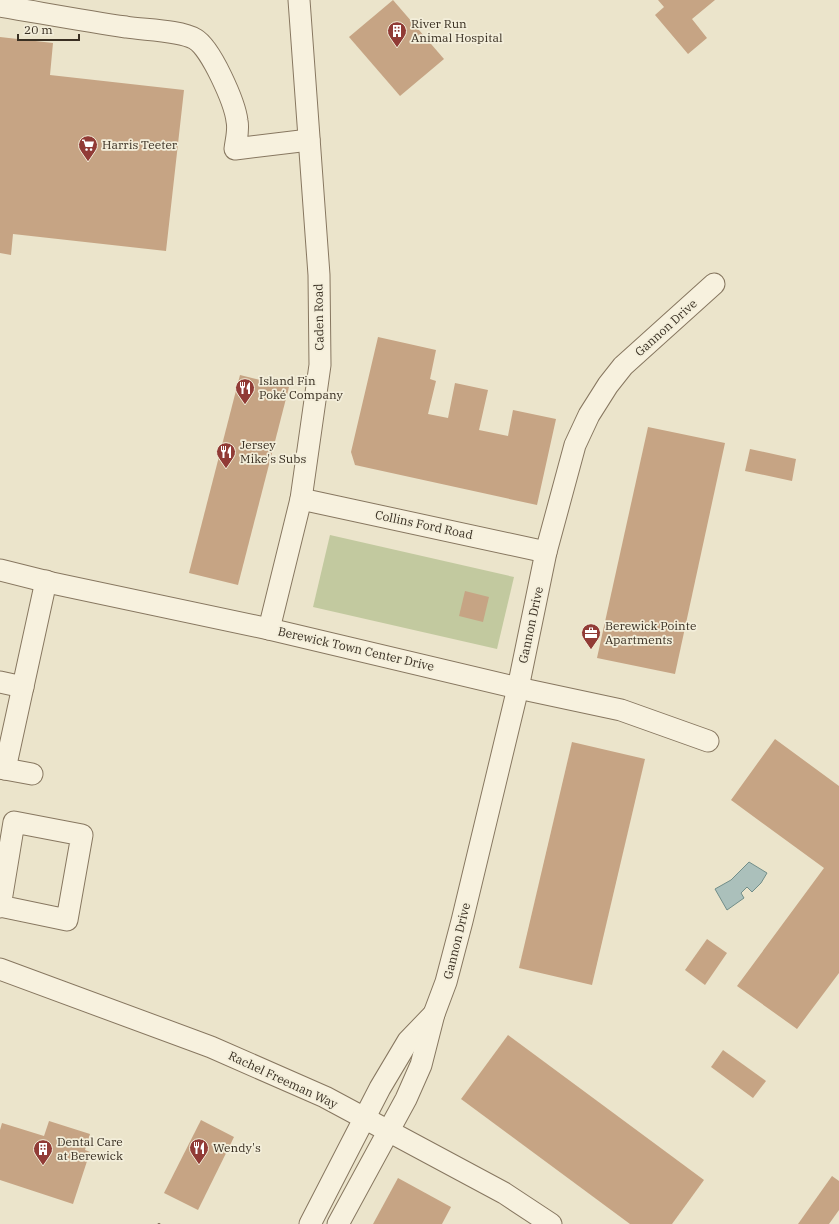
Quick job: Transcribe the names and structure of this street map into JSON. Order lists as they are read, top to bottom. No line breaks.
{"streets":{"street":["Caden Road","Gannon Drive","Collins Ford Road","Berewick Town Center Drive","Rachel Freeman Way"]},"crossings":[["Caden Road","Collins Ford Road"],["Caden Road","Berewick Town Center Drive"],["Gannon Drive","Collins Ford Road"],["Gannon Drive","Berewick Town Center Drive"],["Gannon Drive","Rachel Freeman Way"]],"places":{"building":["River Run Animal Hospital","Dental Care at Berewick"],"supermarket":["Harris Teeter"],"restaurant":["Island Fin Poké Company","Jersey Mike's Subs","Wendy's"],"office":["Berewick Pointe Apartments"]},"scale_bar":"20 m"}
